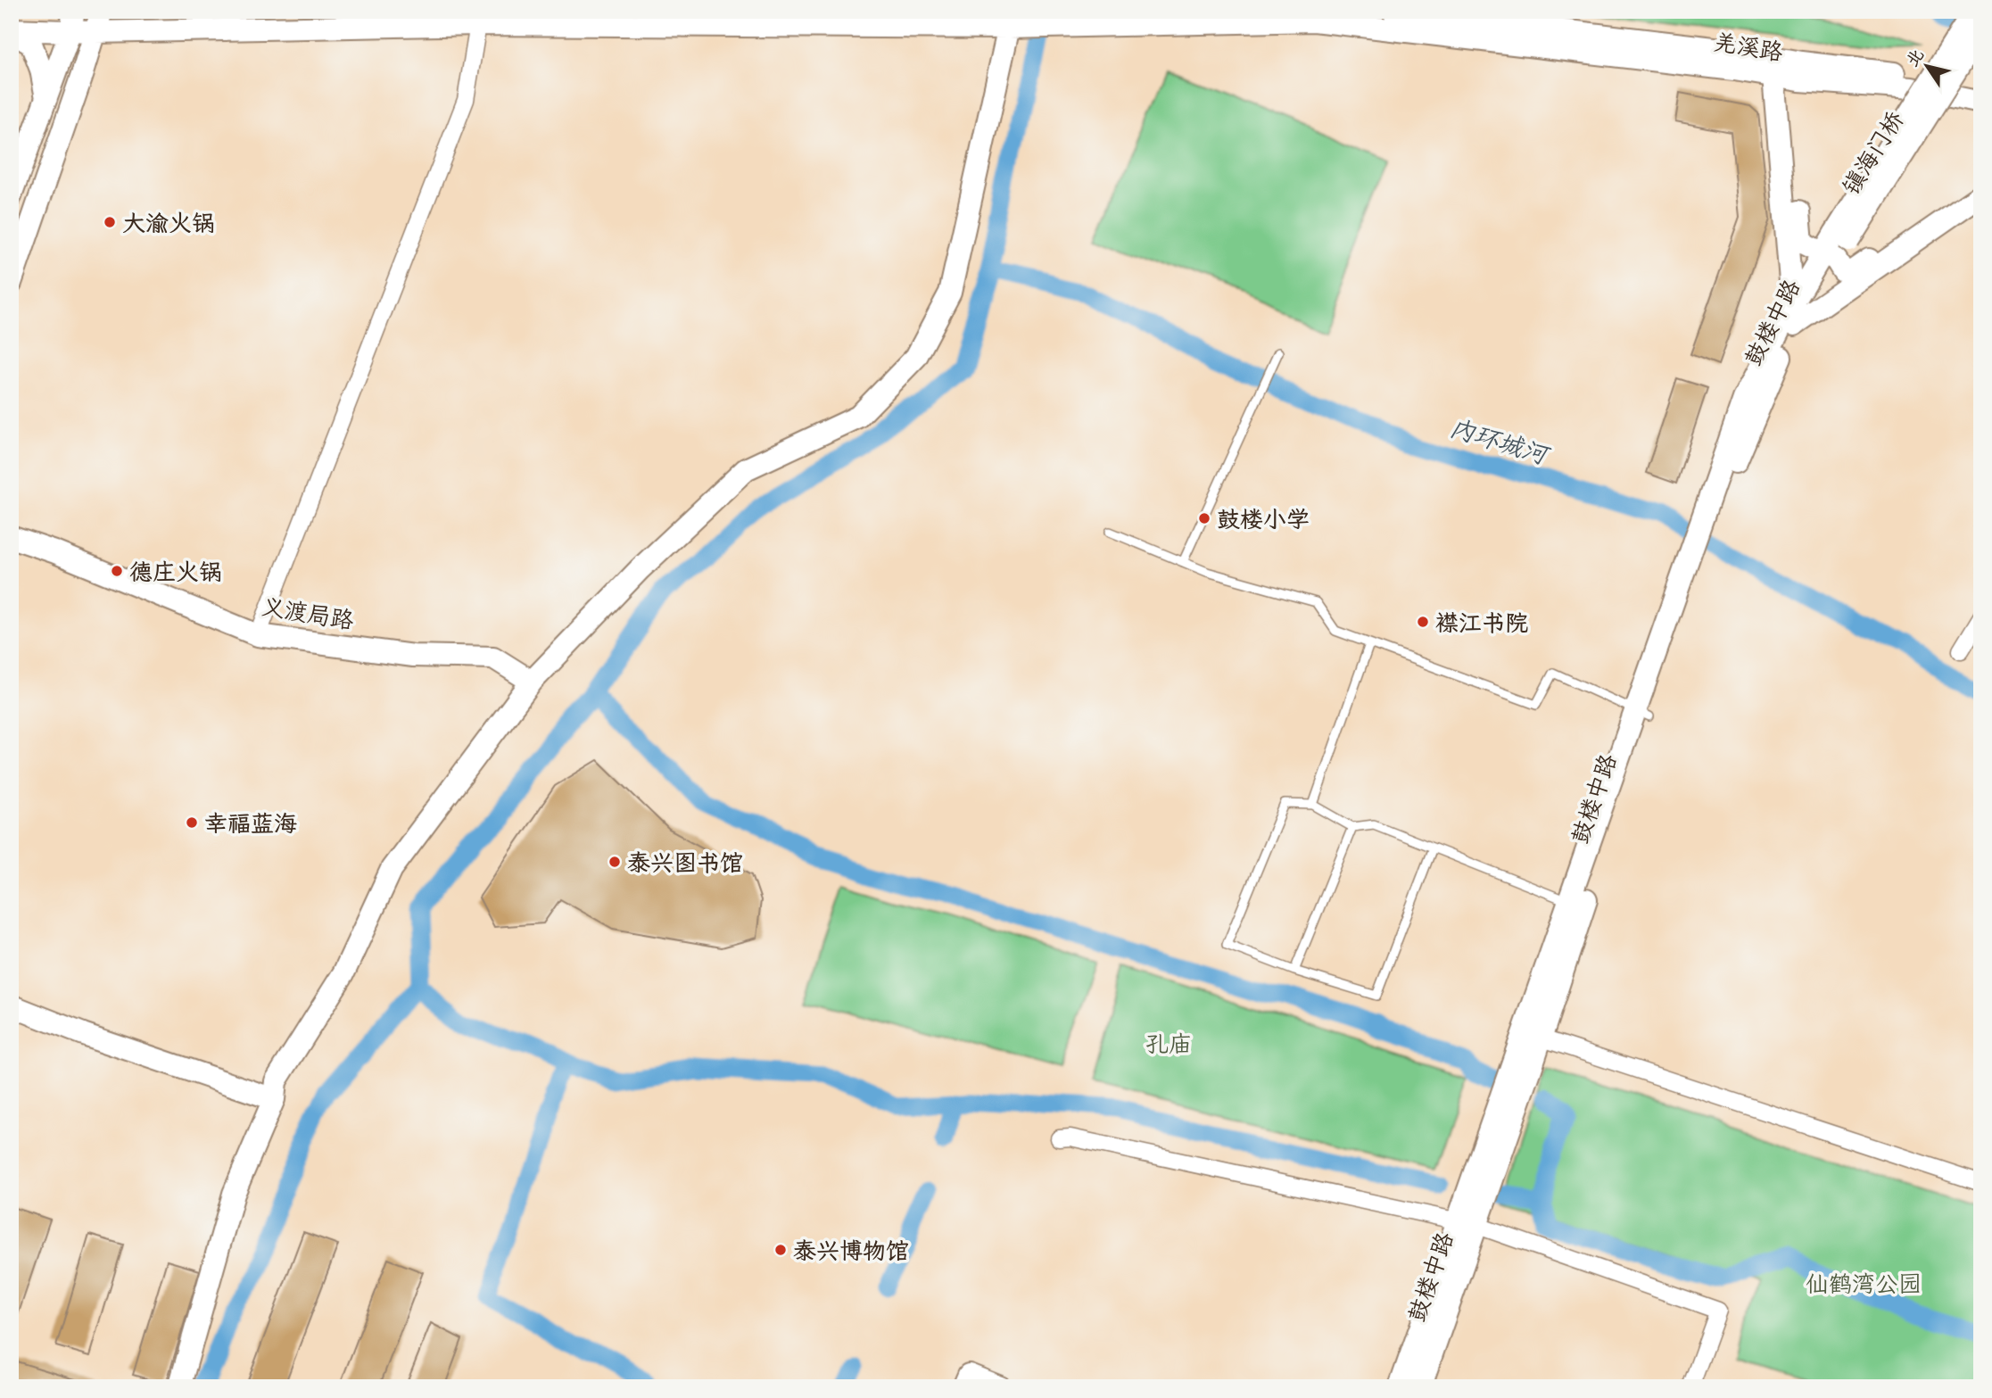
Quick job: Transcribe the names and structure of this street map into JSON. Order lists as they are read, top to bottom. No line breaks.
{"streets":{"street":["羌溪路","镇海门桥","鼓楼中路","义渡局路"]},"water":["内环城河"],"parks":["孔庙","仙鹤湾公园"],"places":["大渝火锅","鼓楼小学","德庄火锅","襟江书院","幸福蓝海","泰兴图书馆","泰兴博物馆"],"north":"top left"}
